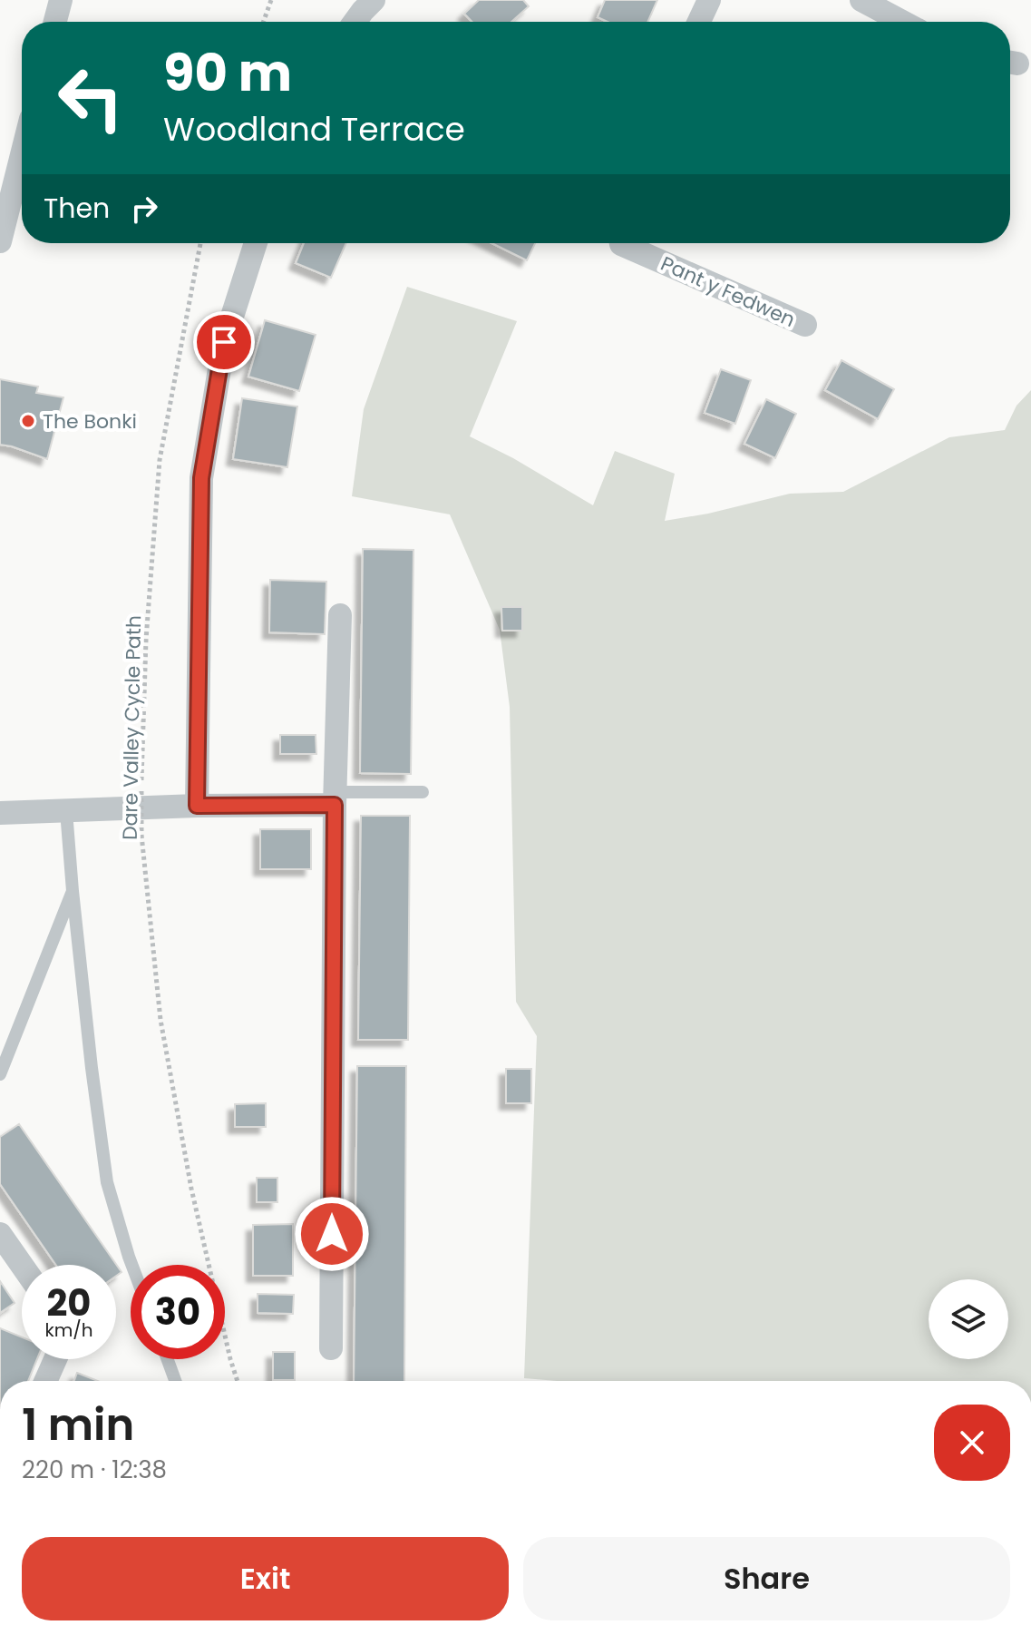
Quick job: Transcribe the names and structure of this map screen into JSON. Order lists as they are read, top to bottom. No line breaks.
{"streets":{"street":["Pant y Fedwen"],"path":["Dare Valley Cycle Path"]},"places":["The Bonki"],"page":{"turn":["90 m","Woodland Terrace"],"then":"Then","speed":"20 km/h","limit":"30","heading":["1 min","220 m · 12:38"],"buttons":["Exit","Share"]}}
